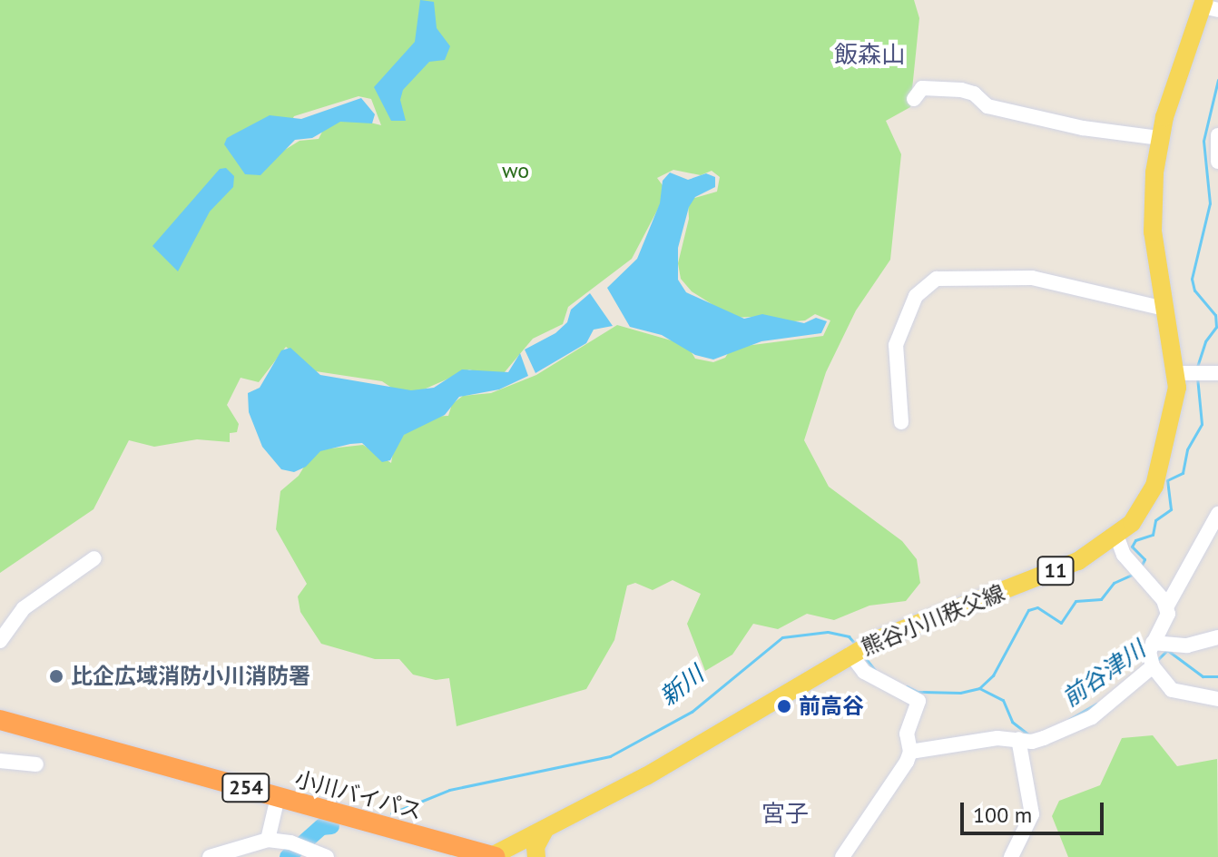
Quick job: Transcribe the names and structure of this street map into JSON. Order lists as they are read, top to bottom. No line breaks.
{"streets":{"highway":["254","小川バイパス"],"main road":["11","熊谷小川秩父線"]},"crossings":[["熊谷小川秩父線","小川バイパス"]],"districts":["飯森山","宮子"],"water":["前谷津川","新川"],"parks":["wo"],"places":["比企広域消防小川消防署","前高谷"],"scale_bar":"100 m"}
